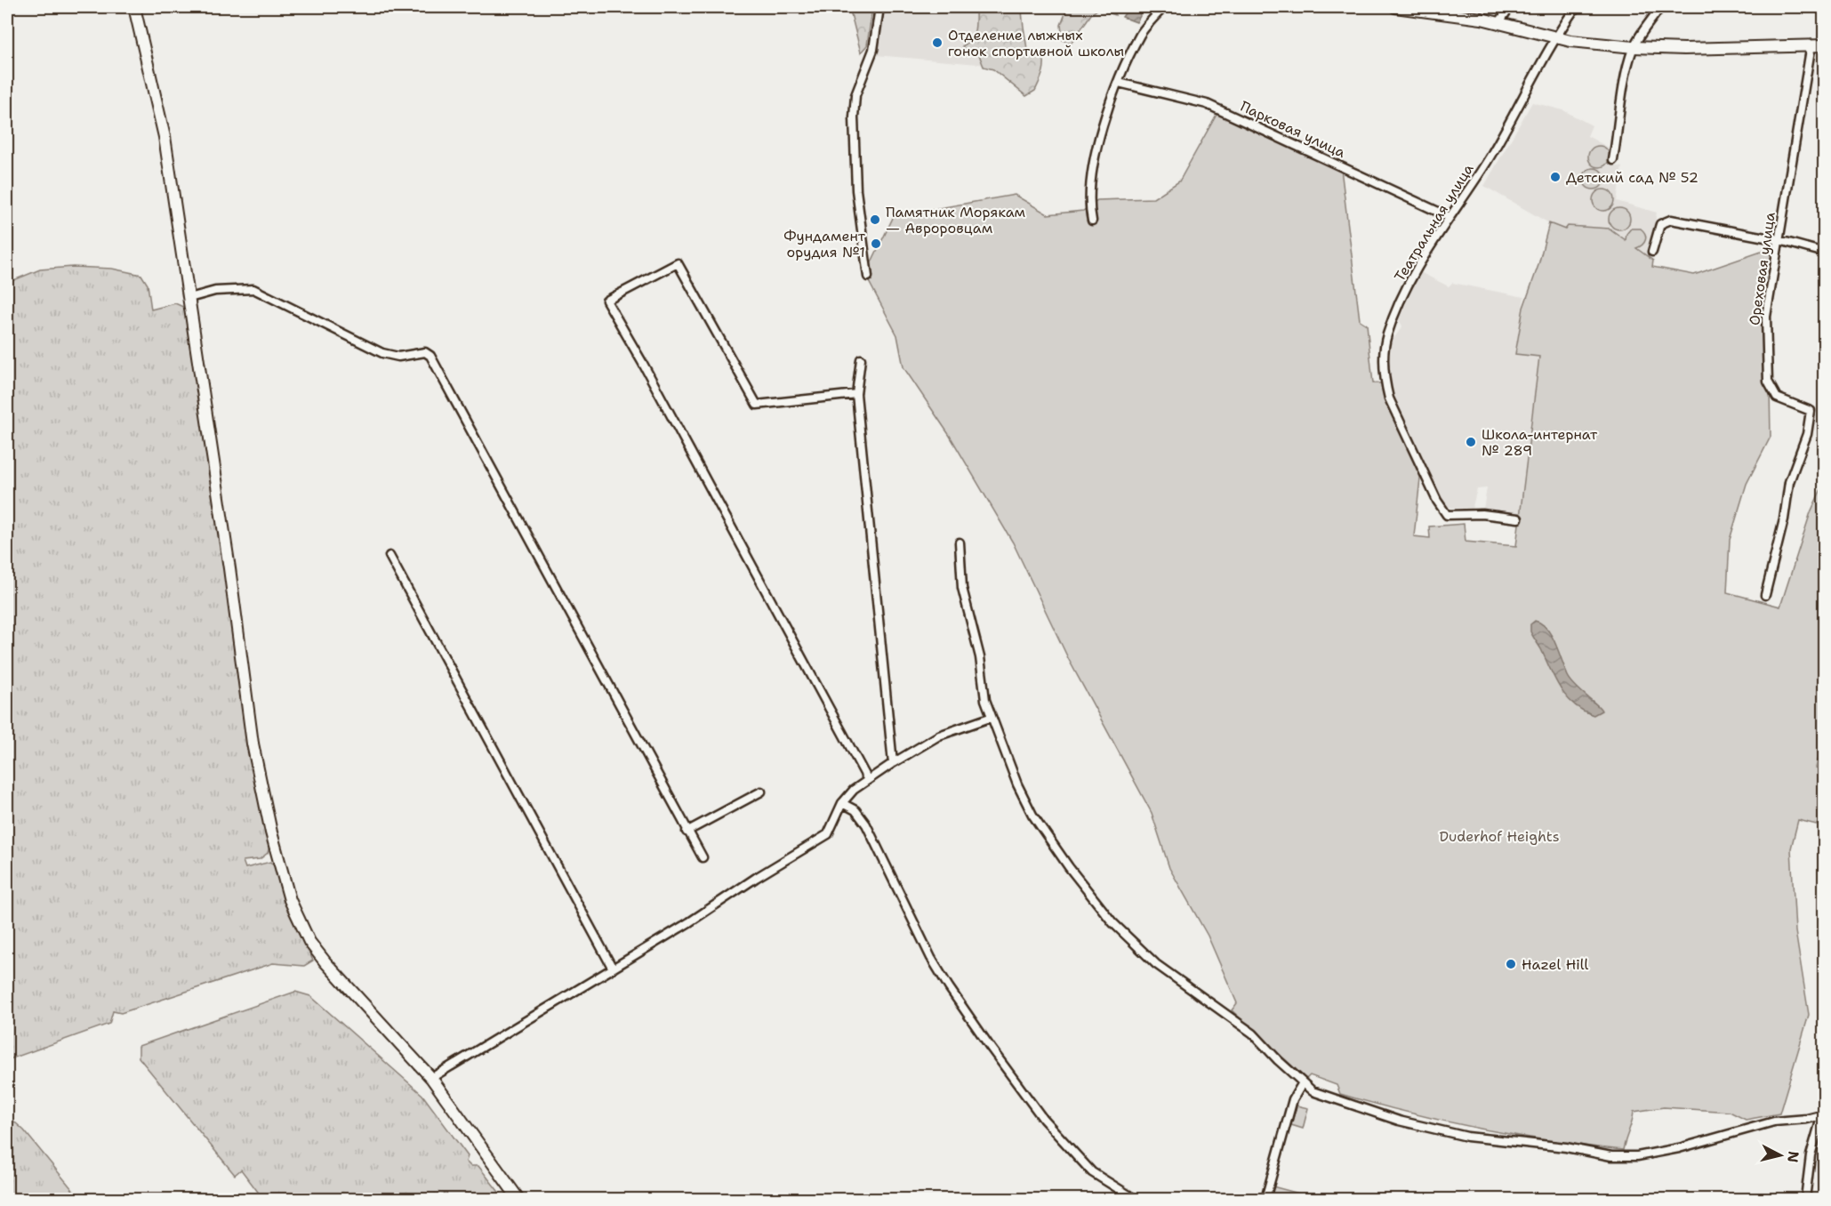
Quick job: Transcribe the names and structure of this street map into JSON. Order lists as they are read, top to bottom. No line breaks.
{"streets":{"street":["Парковая улица","Театральная улица","Ореховая улица"]},"crossings":[["Парковая улица","Театральная улица"]],"parks":["Duderhof Heights"],"places":["Отделение лыжных гонок спортивной школы","Детский сад № 52","Памятник Морякам — Авроровцам","Фундамент орудия №1","Школа-интернат № 289","Hazel Hill"],"north":"right"}
